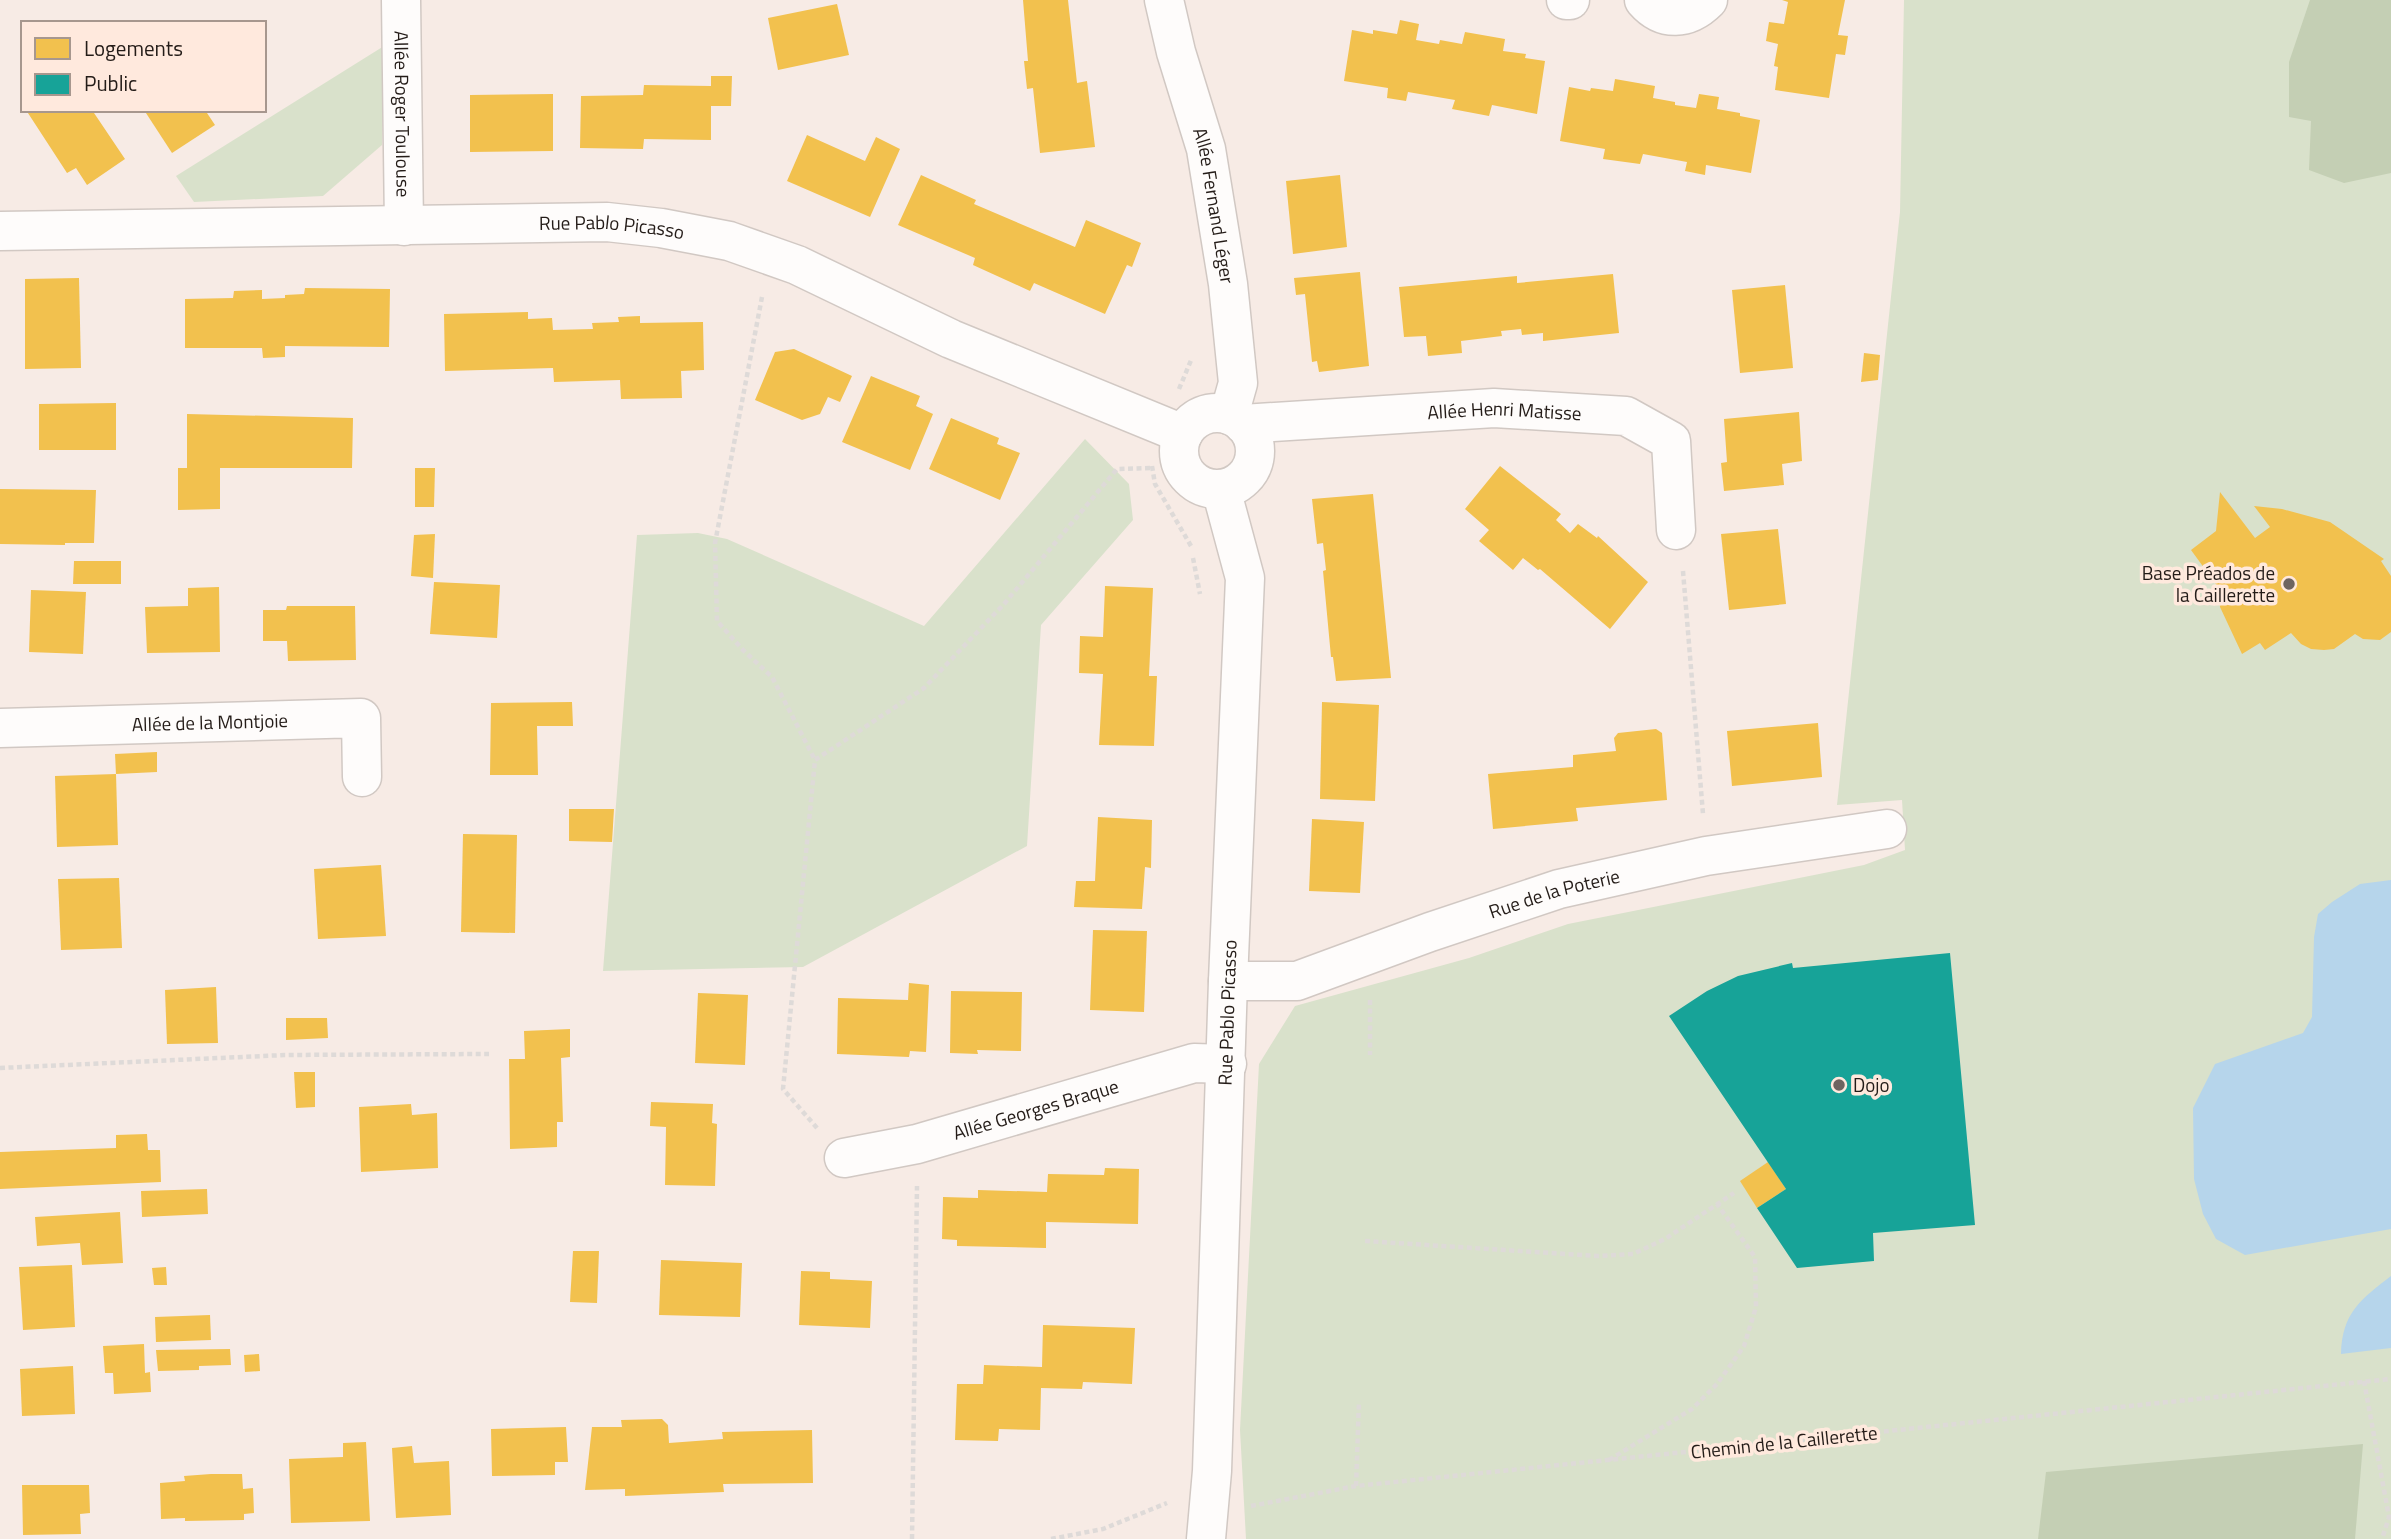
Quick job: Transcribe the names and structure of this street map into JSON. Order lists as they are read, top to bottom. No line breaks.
{"streets":{"street":["Allée Roger Toulouse","Allée Fernand Léger","Rue Pablo Picasso","Allée Henri Matisse","Allée de la Montjoie","Rue de la Poterie","Allée Georges Braque"],"path":["Chemin de la Caillerette"]},"crossings":[["Allée Roger Toulouse","Rue Pablo Picasso"],["Allée Fernand Léger","Rue Pablo Picasso"],["Allée Fernand Léger","Allée Henri Matisse"],["Rue Pablo Picasso","Allée Henri Matisse"],["Rue Pablo Picasso","Rue de la Poterie"],["Rue Pablo Picasso","Allée Georges Braque"],["Rue Pablo Picasso","Chemin de la Caillerette"]],"places":["Base Préados de la Caillerette","Dojo"],"legend":["Logements","Public"]}
